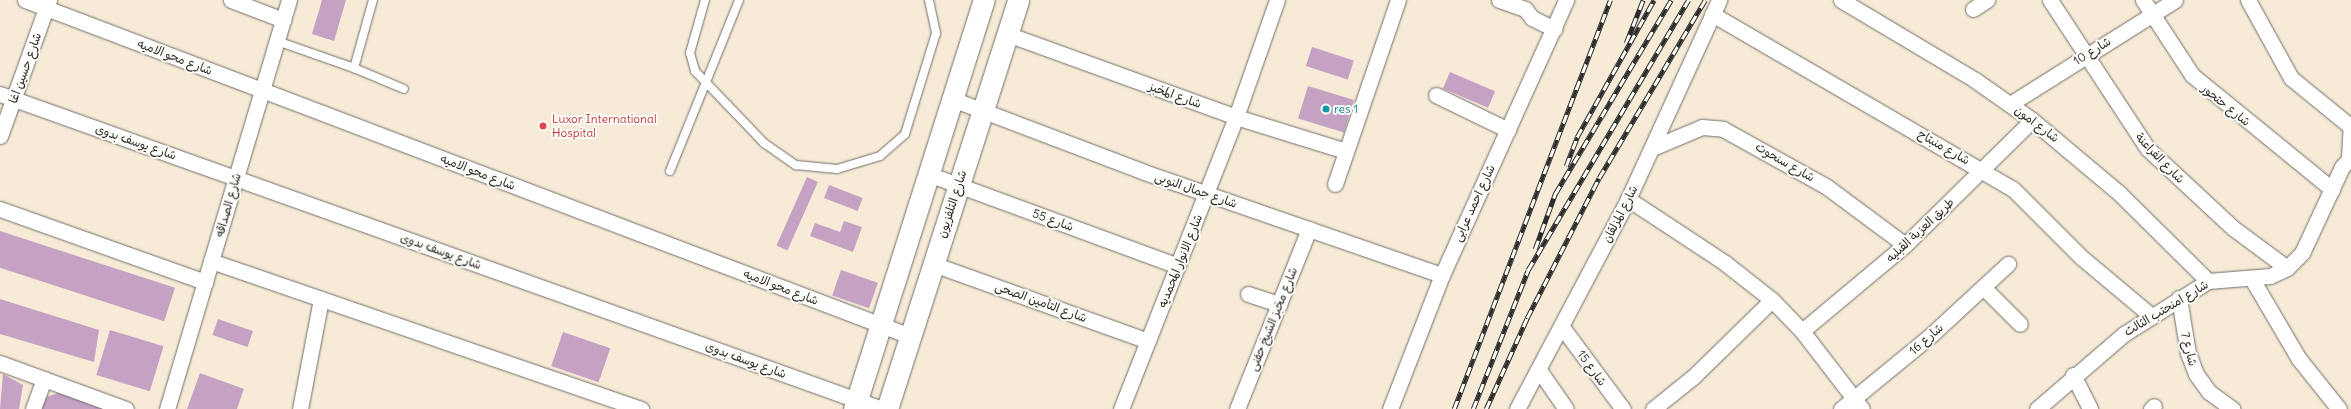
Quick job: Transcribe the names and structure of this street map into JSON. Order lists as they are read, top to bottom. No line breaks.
{"streets":{"main road":["شارع التلفزيون"],"street":["شارع 10","شارع محو الاميه","شارع حسين اغا","شارع المخبز","شارع حتحور","شارع امون","شارع يوسف بدوى","شارع منبتاح","شارع الفراعنة","شارع سنحوت","شارع جمال النوبى","شارع احمد عرابى","شارع الصداقه","شارع المزلقان","شارع 55","طريق العزبة القبليه","شارع الانوار المحمديه","شارع التأمين الصحى","شارع امنحتب الثالث","شارع مخبز الشيخ حفنى","شارع 16","شارع 7","شارع 15"]},"crossings":[["شارع 10","شارع حتحور"],["شارع 10","شارع امون"],["شارع 10","شارع الفراعنة"],["شارع محو الاميه","شارع حسين اغا"],["شارع محو الاميه","شارع التلفزيون"],["شارع محو الاميه","شارع الصداقه"],["شارع حسين اغا","شارع يوسف بدوى"],["شارع المخبز","شارع التلفزيون"],["شارع المخبز","شارع الانوار المحمديه"],["شارع حتحور","شارع امنحتب الثالث"],["شارع امون","طريق العزبة القبليه"],["شارع امون","شارع امنحتب الثالث"],["شارع يوسف بدوى","شارع الصداقه"],["شارع منبتاح","شارع المزلقان"],["شارع منبتاح","طريق العزبة القبليه"],["شارع منبتاح","شارع امنحتب الثالث"],["شارع الفراعنة","شارع امنحتب الثالث"],["شارع سنحوت","شارع المزلقان"],["شارع سنحوت","طريق العزبة القبليه"],["شارع جمال النوبى","شارع احمد عرابى"],["شارع جمال النوبى","شارع التلفزيون"],["شارع جمال النوبى","شارع الانوار المحمديه"],["شارع جمال النوبى","شارع مخبز الشيخ حفنى"],["شارع التلفزيون","شارع 55"],["شارع التلفزيون","شارع التأمين الصحى"],["شارع المزلقان","شارع 15"],["شارع 55","شارع الانوار المحمديه"],["شارع الانوار المحمديه","شارع التأمين الصحى"],["شارع امنحتب الثالث","شارع 7"]],"places":["res 1","Luxor International Hospital"]}
